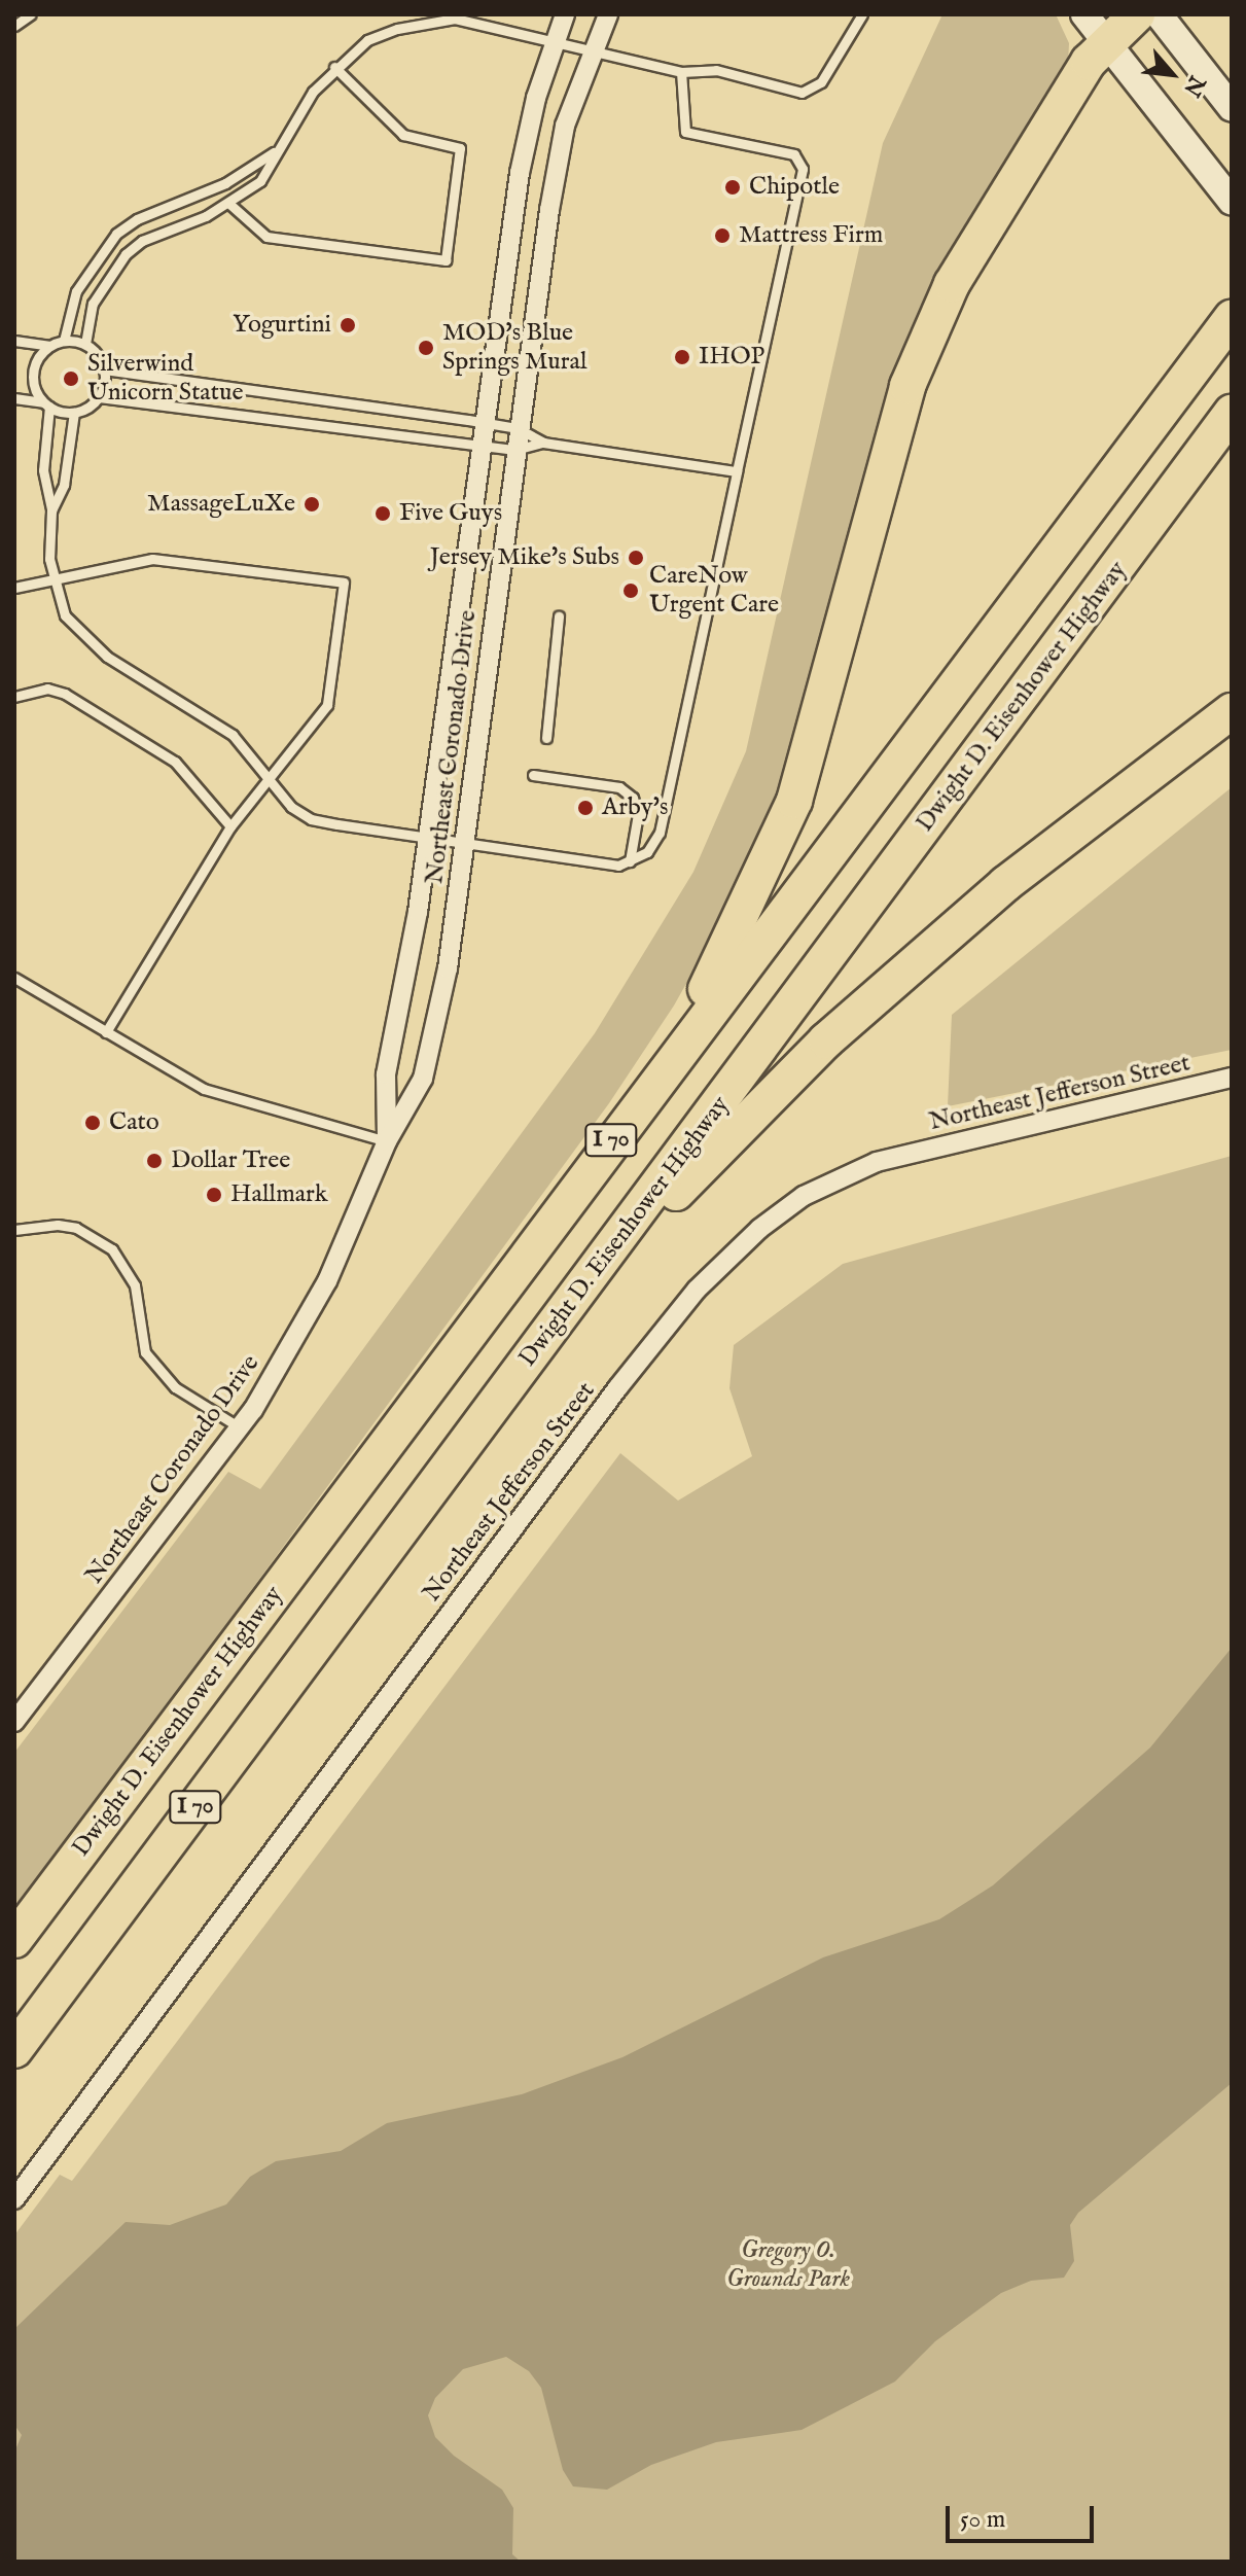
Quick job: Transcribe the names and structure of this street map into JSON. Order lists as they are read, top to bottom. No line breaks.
{"streets":{"highway":["Dwight D. Eisenhower Highway","I 70"],"street":["Northeast Coronado Drive","Northeast Jefferson Street"]},"parks":["Gregory O. Grounds Park"],"places":["Chipotle","Mattress Firm","Yogurtini","MOD's Blue Springs Mural","IHOP","Silverwind Unicorn Statue","MassageLuXe","Five Guys","Jersey Mike's Subs","CareNow Urgent Care","Arby's","Cato","Dollar Tree","Hallmark"],"scale_bar":"50 m","north":"bottom right"}
